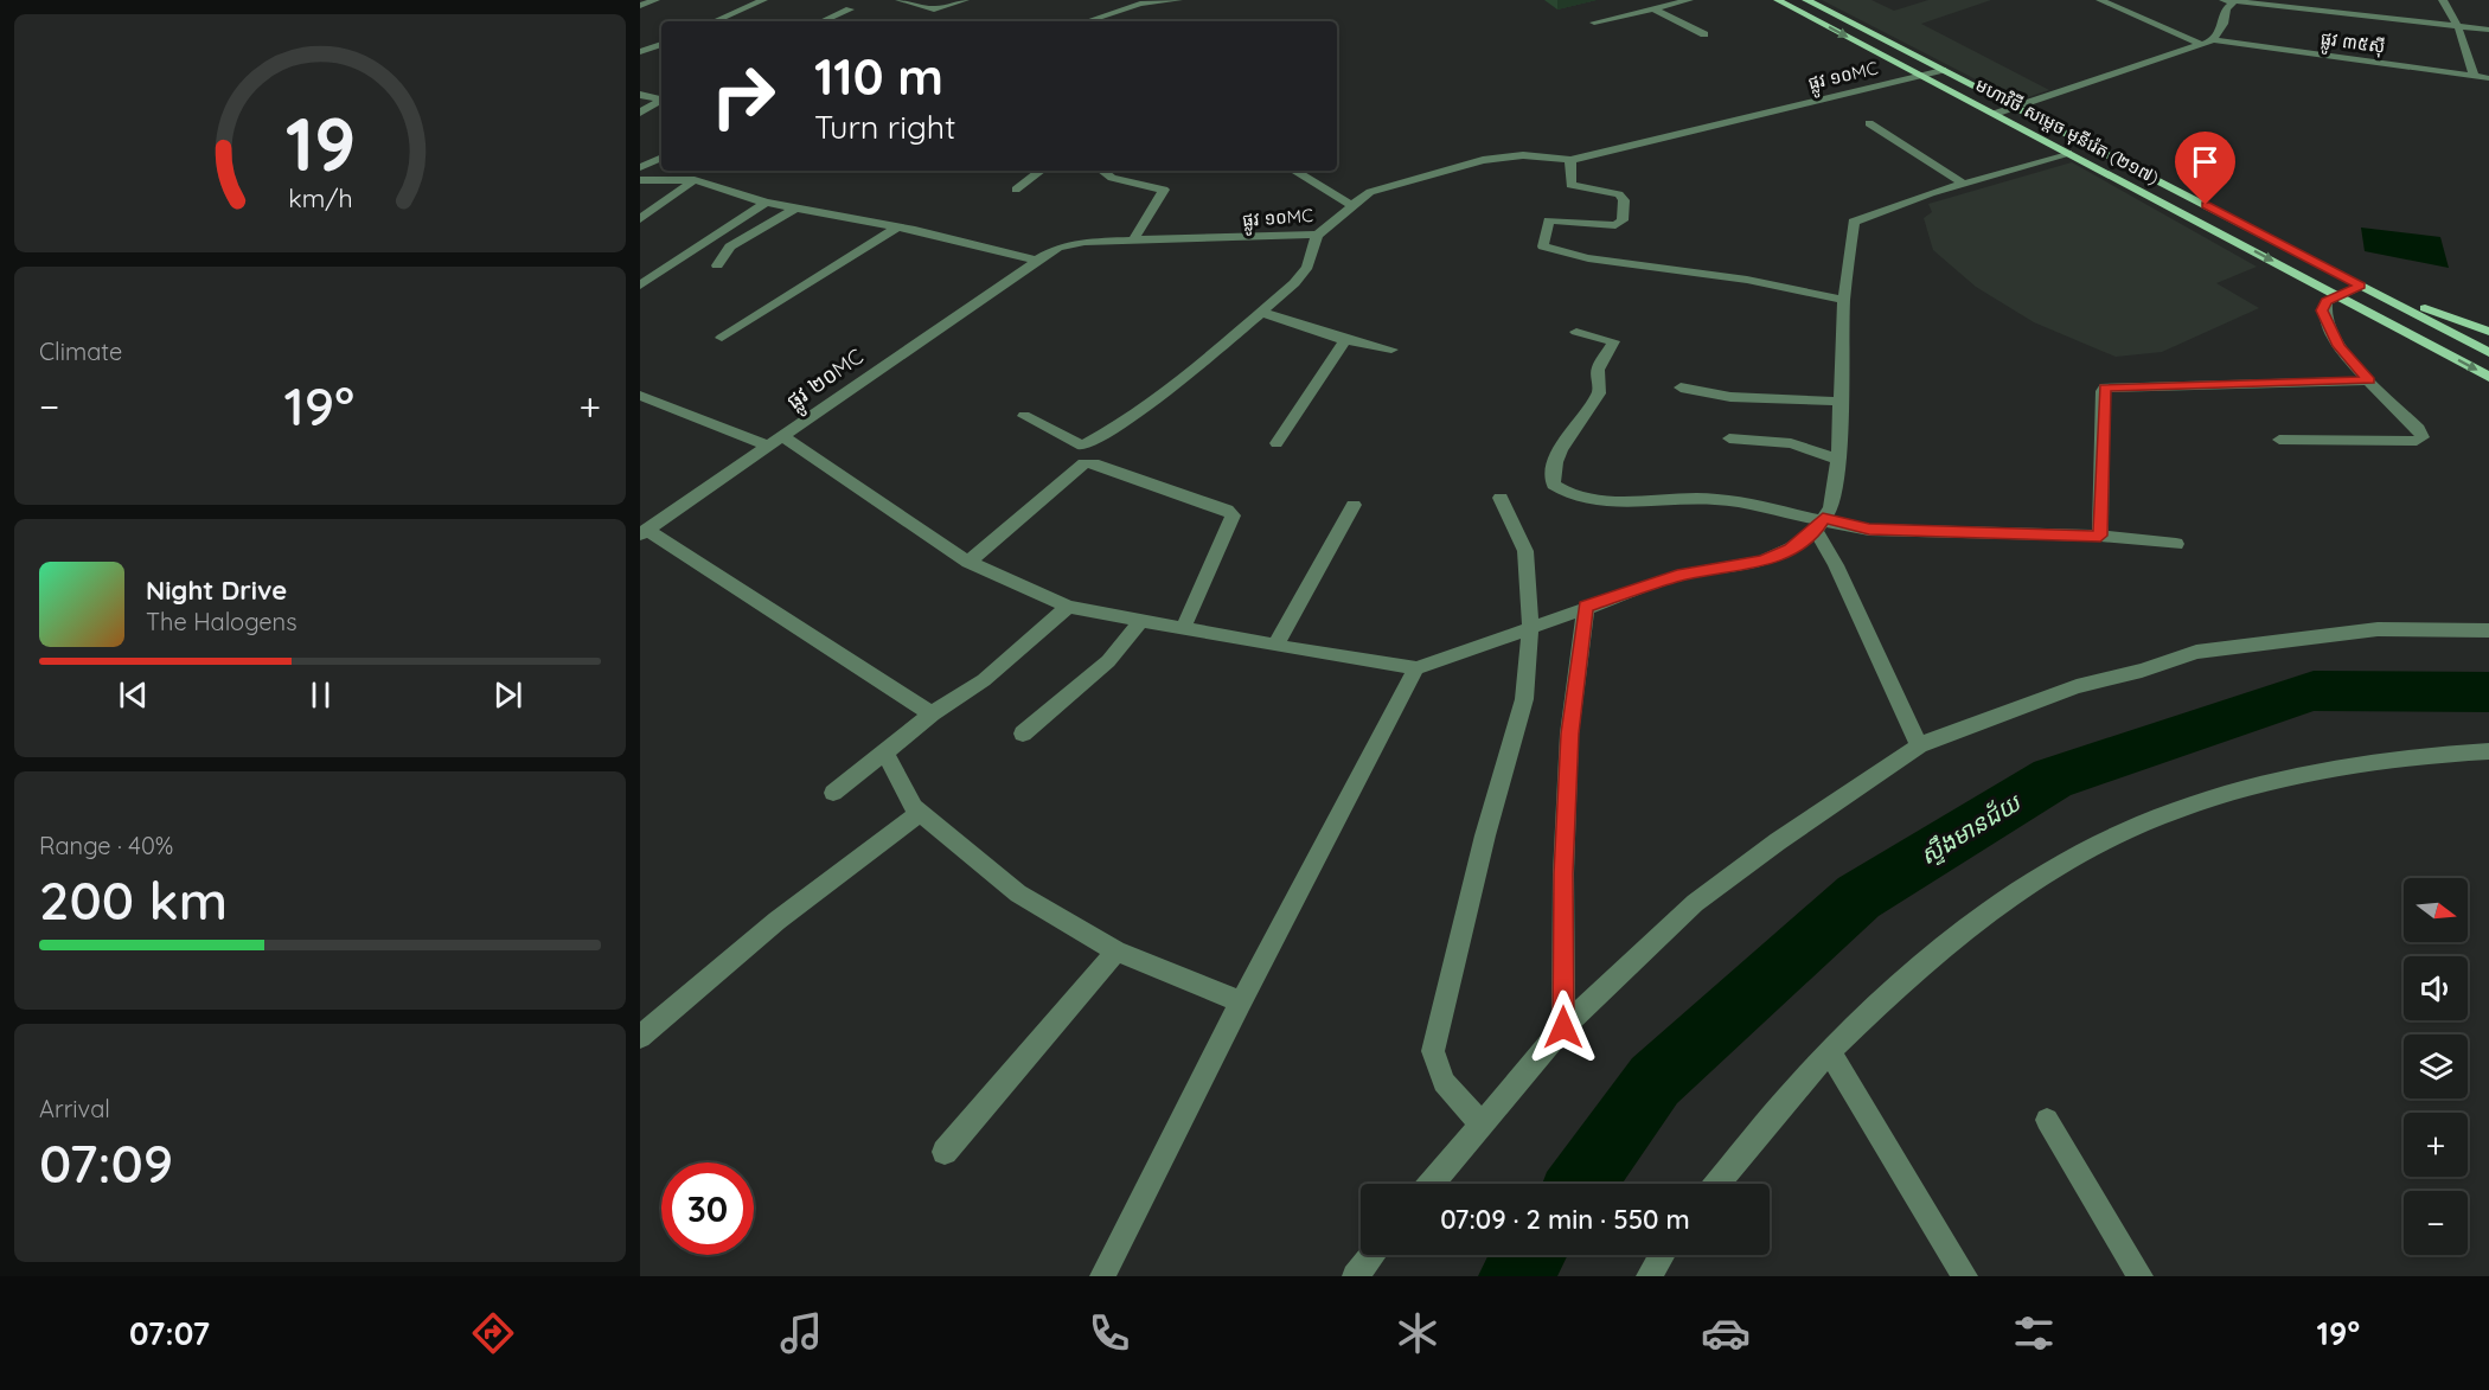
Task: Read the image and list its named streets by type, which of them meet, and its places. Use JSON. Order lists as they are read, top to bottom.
{
  "streets": {
    "main road": ["មហាវិថី សម្តេច មុនីរ៉េត (២១៧)"],
    "street": ["ផ្លូវ ៣៥ស៊ី", "ផ្លូវ ១០MC", "ផ្លូវ ២០MC"]
  },
  "crossings": [
    ["ផ្លូវ ១០MC", "មហាវិថី សម្តេច មុនីរ៉េត (២១៧)"],
    ["ផ្លូវ ១០MC", "ផ្លូវ ២០MC"]
  ],
  "water": ["ស្ទឹងមានជ័យ"],
  "north": "right",
  "page": {
    "turn": ["110 m", "Turn right"],
    "tile": [
      "Climate",
      ["Range · 40%", "200 km"],
      ["Arrival", "07:09"]
    ],
    "heat": ["−", "19°", "+"],
    "song": ["Night Drive", "The Halogens"],
    "map_buttons": ["+", "−"],
    "limit": "30",
    "trip": "07:09 · 2 min · 550 m",
    "tabs": ["07:07", "19°"],
    "gauge": ["19", "km/h"]
  }
}
